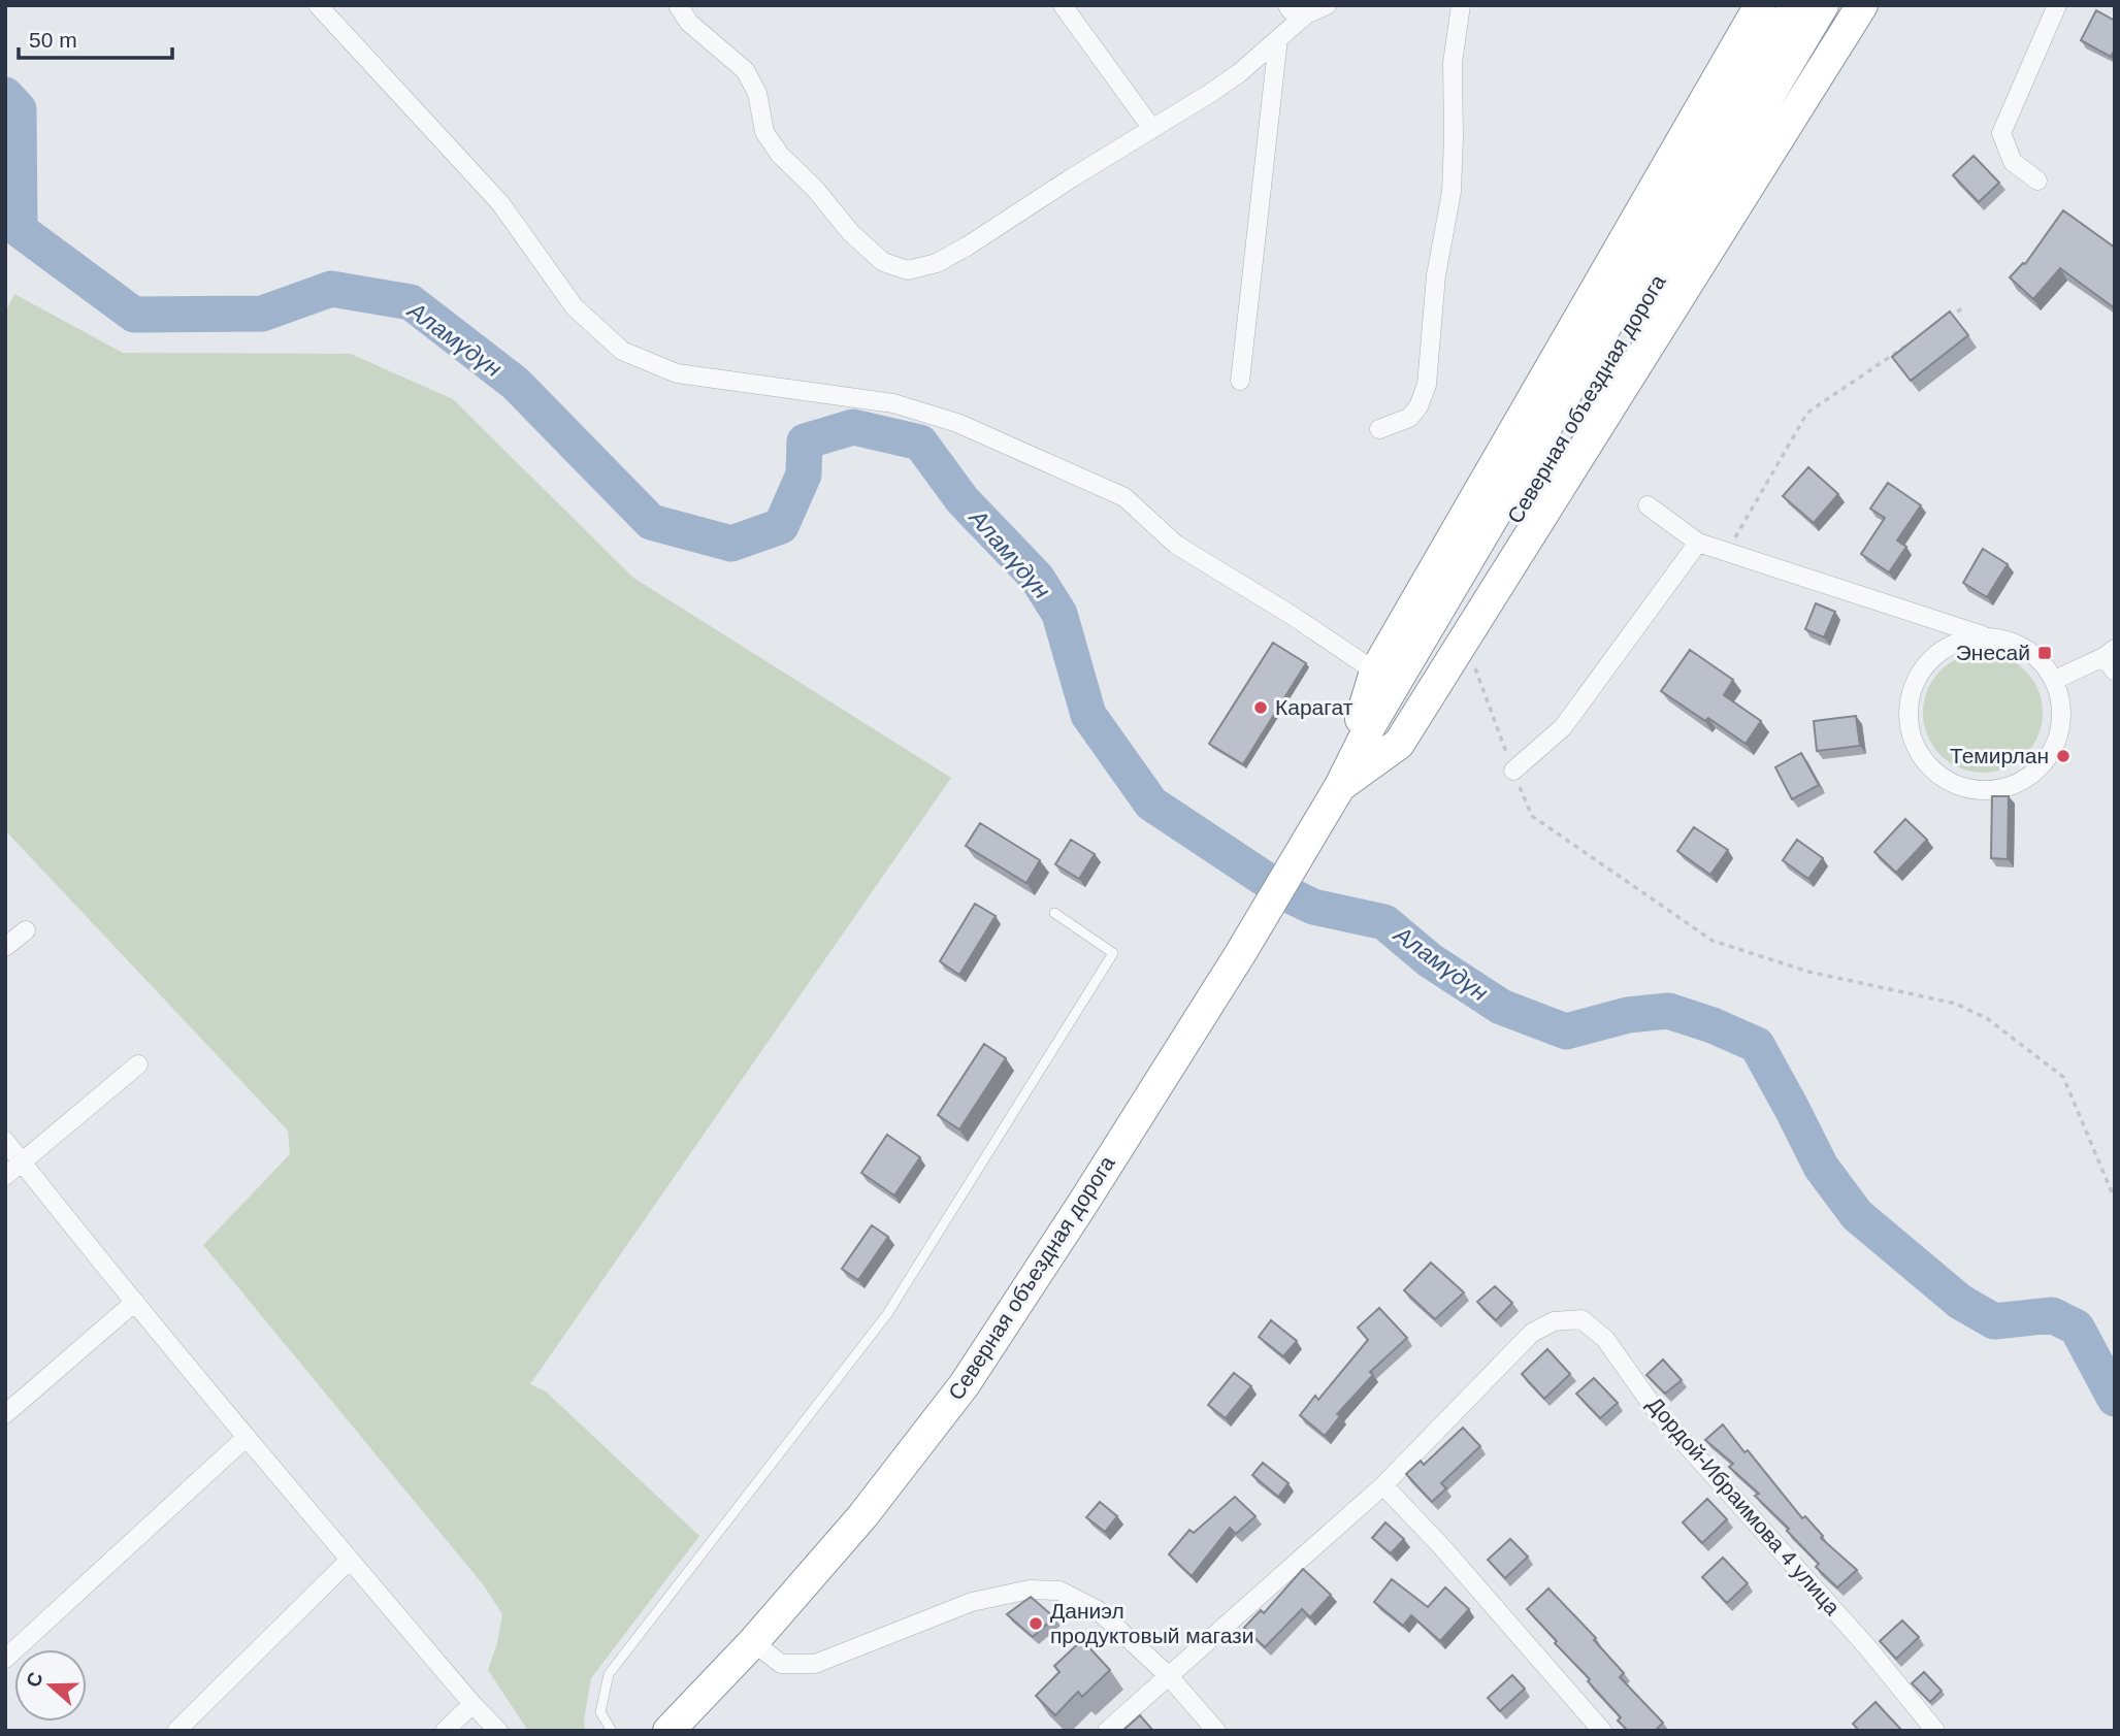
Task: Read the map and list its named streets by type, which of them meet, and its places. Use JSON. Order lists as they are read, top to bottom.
{
  "streets": {
    "highway": ["Северная объездная дорога"],
    "street": ["Дордой-Ибраимова 4 улица"]
  },
  "water": ["Аламүдүн"],
  "places": {
    "transit": ["Энесай"],
    "other": ["Карагат", "Темирлан", "Даниэл продуктовый магази"]
  },
  "scale_bar": "50 m",
  "north": "left"
}
